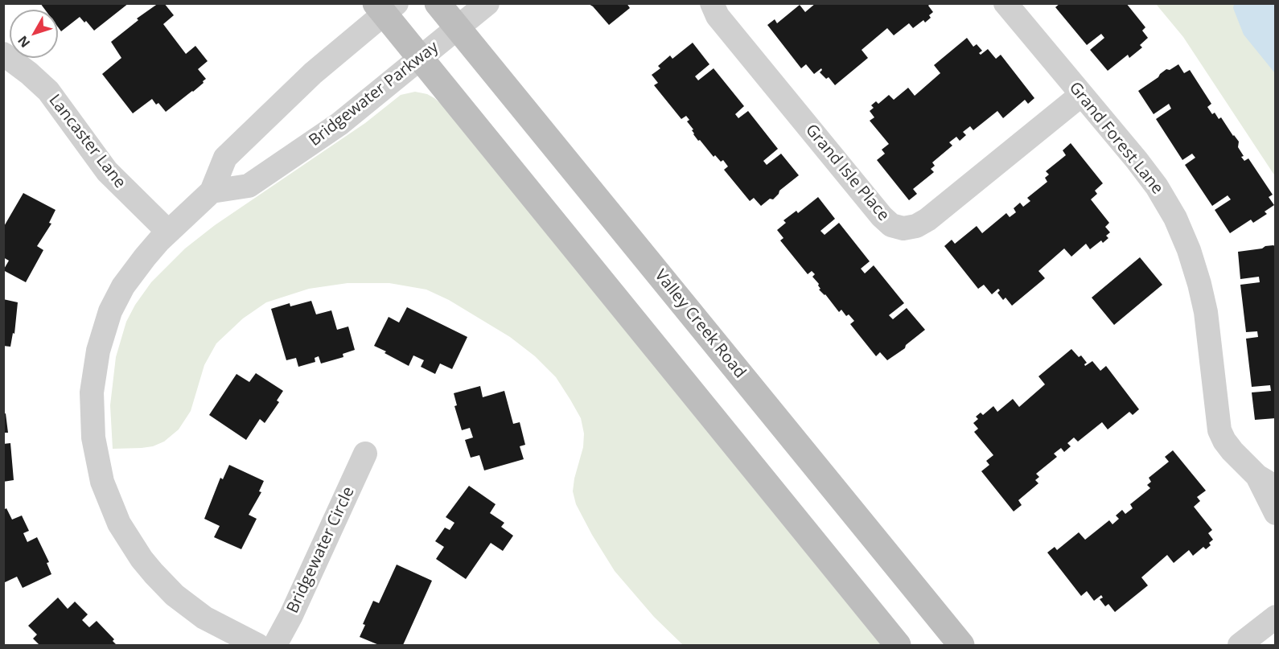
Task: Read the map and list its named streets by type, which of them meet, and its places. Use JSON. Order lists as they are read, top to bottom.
{
  "streets": {
    "main road": ["Valley Creek Road"],
    "street": [
      "Bridgewater Parkway",
      "Grand Forest Lane",
      "Lancaster Lane",
      "Grand Isle Place",
      "Bridgewater Circle"
    ]
  },
  "crossings": [
    ["Bridgewater Parkway", "Valley Creek Road"],
    ["Grand Forest Lane", "Grand Isle Place"]
  ],
  "north": "bottom left"
}
